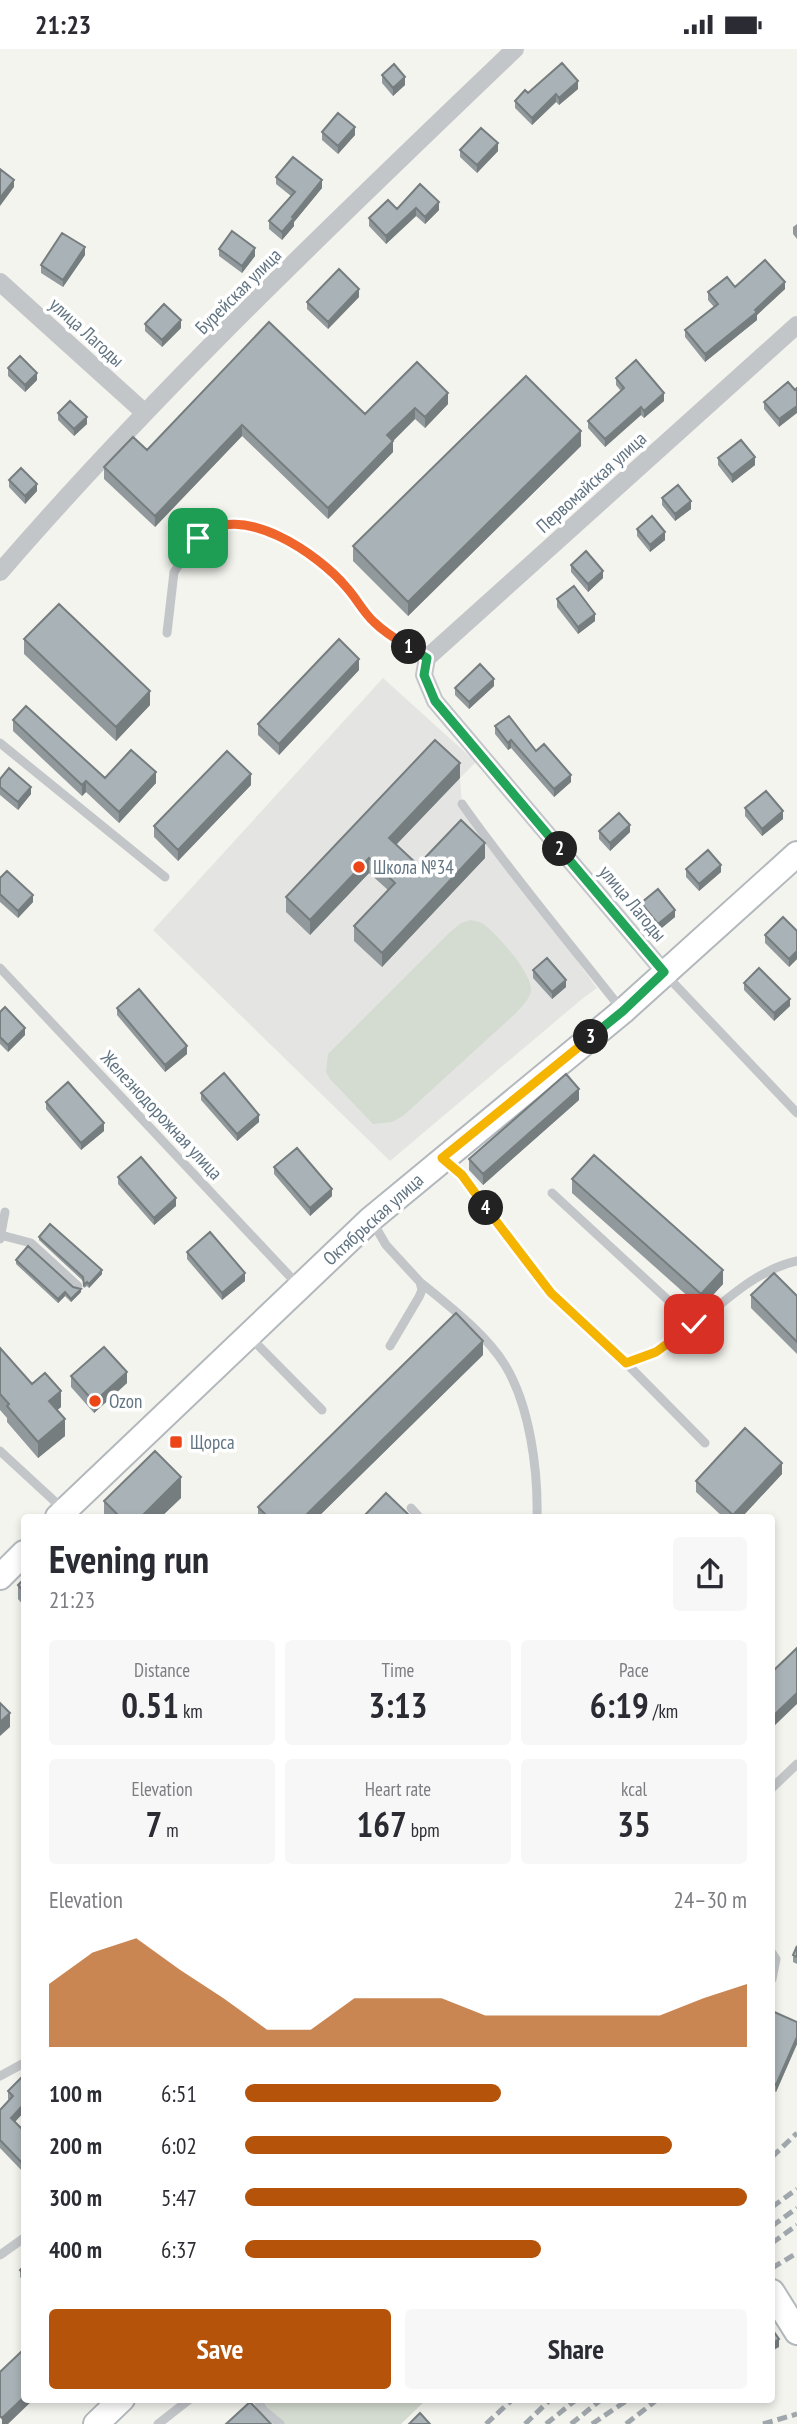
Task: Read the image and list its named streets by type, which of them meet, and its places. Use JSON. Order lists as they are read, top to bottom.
{
  "streets": {
    "main road": ["Октябрьская улица"],
    "street": ["Бурейская улица", "улица Лагоды", "Первомайская улица"],
    "lane": ["Железнодорожная улица"]
  },
  "crossings": [
    ["Бурейская улица", "улица Лагоды"],
    ["улица Лагоды", "Первомайская улица"],
    ["улица Лагоды", "Октябрьская улица"],
    ["Железнодорожная улица", "Октябрьская улица"]
  ],
  "places": {
    "other": ["Школа №34", "Ozon"],
    "transit": ["Щорса"]
  },
  "page": {
    "status": "21:23",
    "pins": [
      "1",
      "2",
      "3",
      "4"
    ],
    "heading": ["Evening run", "21:23"],
    "stats": [
      ["Distance", "0.51 km"],
      ["Time", "3:13"],
      ["Pace", "6:19 /km"],
      ["Elevation", "7 m"],
      ["Heart rate", "167 bpm"],
      ["kcal", "35"]
    ],
    "chart": ["Elevation", "24–30 m"],
    "list": [
      {
        "name": "100 m",
        "note": "6:51"
      },
      {
        "name": "200 m",
        "note": "6:02"
      },
      {
        "name": "300 m",
        "note": "5:47"
      },
      {
        "name": "400 m",
        "note": "6:37"
      }
    ],
    "buttons": ["Save", "Share"]
  }
}
